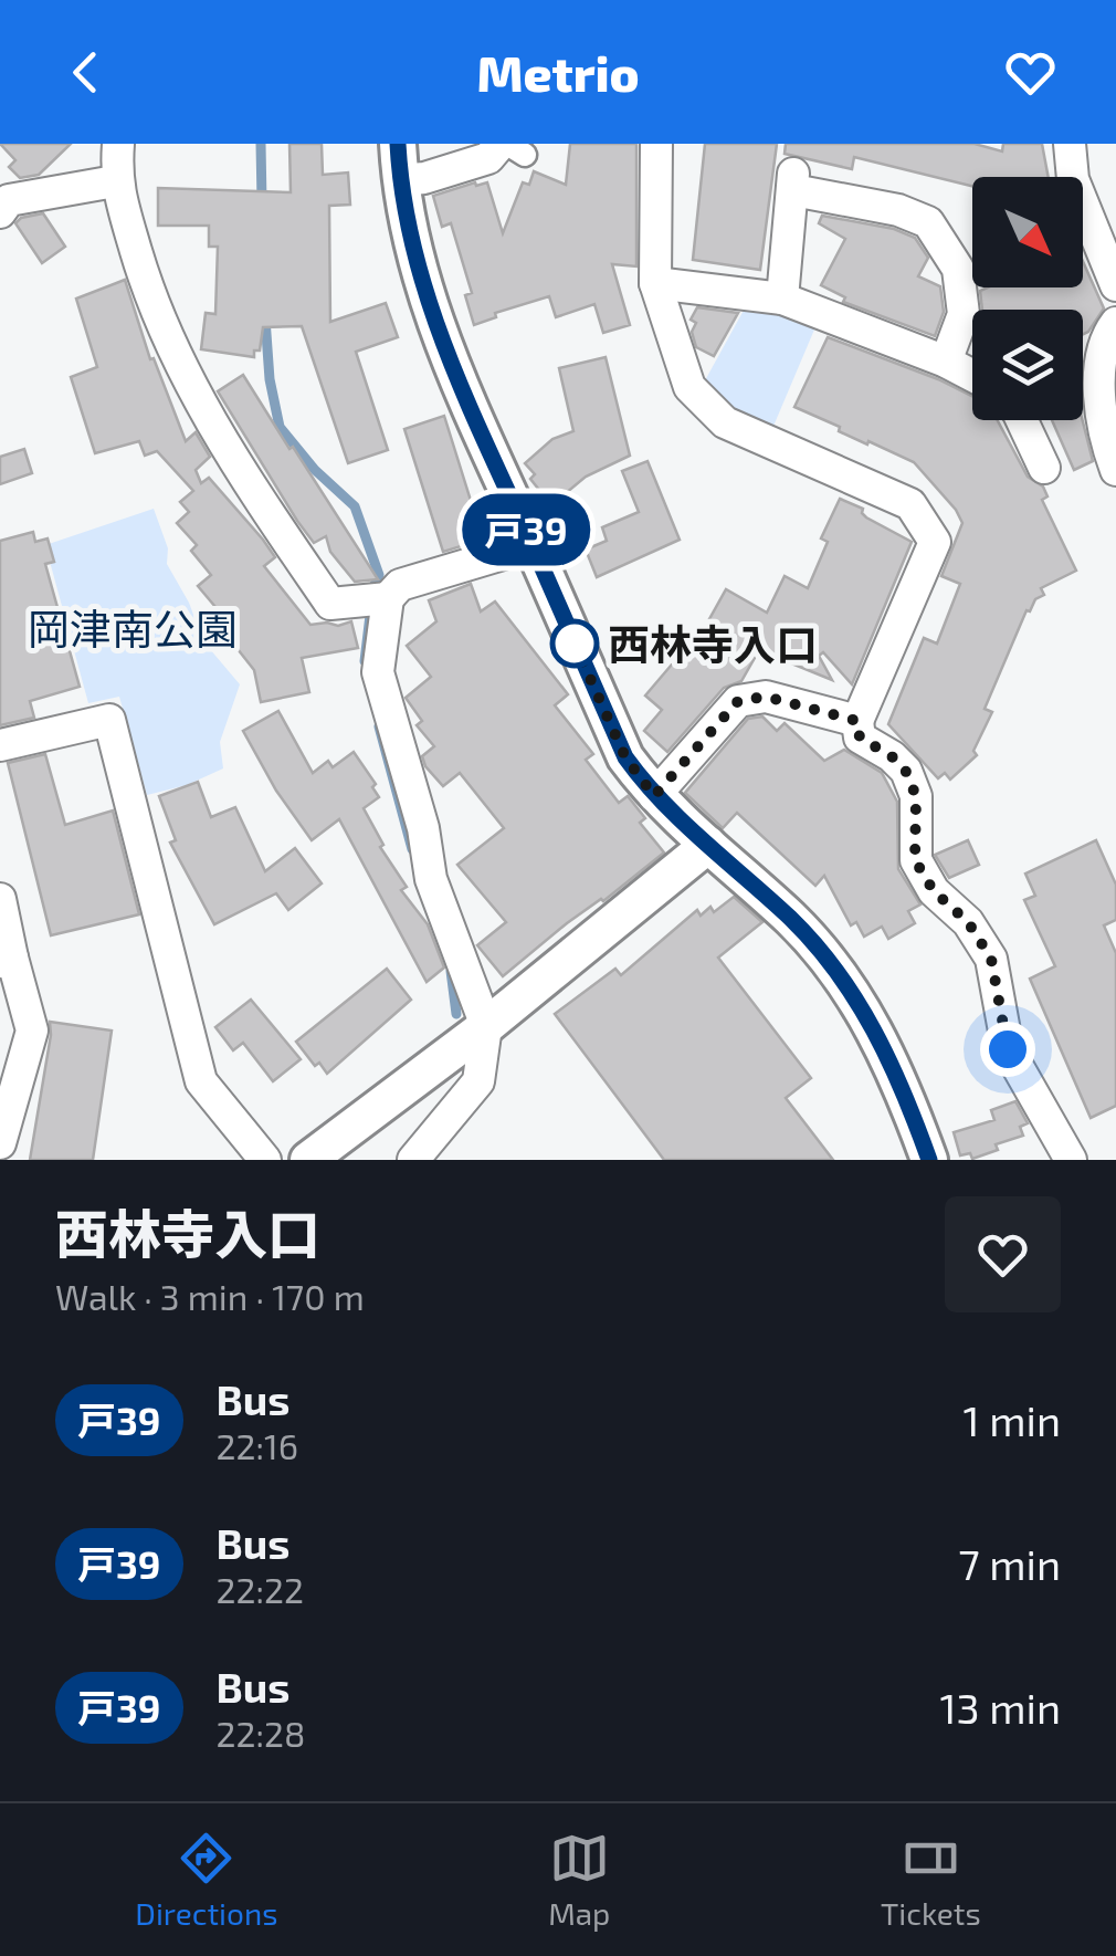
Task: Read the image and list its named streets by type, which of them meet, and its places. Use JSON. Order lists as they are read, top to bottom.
{
  "parks": ["岡津南公園"],
  "places": ["西林寺入口"],
  "lines": ["bus line 戸39"],
  "north": "bottom right",
  "page": {
    "header": "Metrio",
    "on_map": "戸39",
    "heading": ["西林寺入口", "Walk · 3 min · 170 m"],
    "list": [
      {
        "mark": "戸39",
        "name": "Bus",
        "note": "22:16",
        "value": "1 min"
      },
      {
        "mark": "戸39",
        "name": "Bus",
        "note": "22:22",
        "value": "7 min"
      },
      {
        "mark": "戸39",
        "name": "Bus",
        "note": "22:28",
        "value": "13 min"
      }
    ],
    "tabs": ["Directions", "Map", "Tickets"]
  }
}
